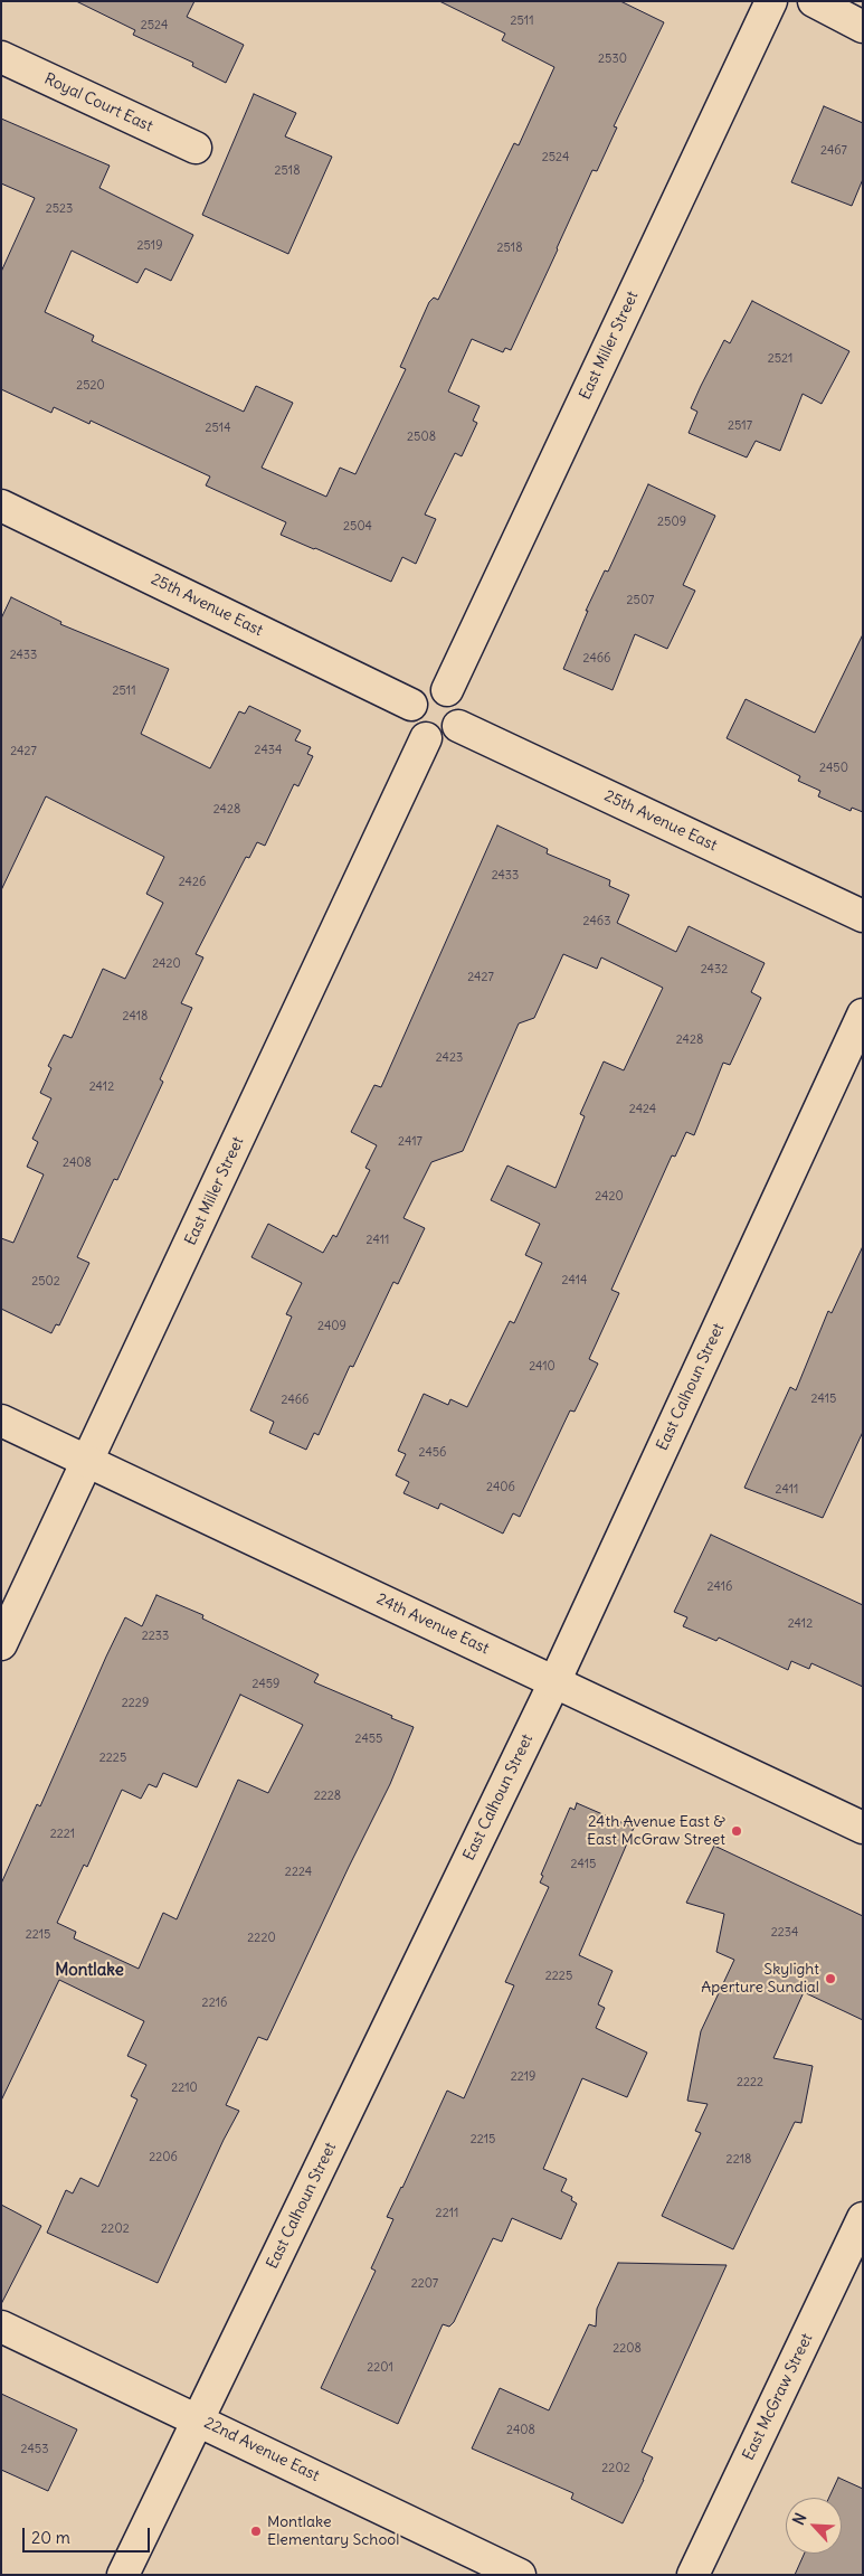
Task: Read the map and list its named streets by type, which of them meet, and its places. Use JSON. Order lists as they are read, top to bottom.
{
  "streets": {
    "street": [
      "Royal Court East",
      "East Miller Street",
      "25th Avenue East",
      "East Calhoun Street",
      "24th Avenue East",
      "East McGraw Street",
      "22nd Avenue East"
    ]
  },
  "crossings": [
    ["East Miller Street", "25th Avenue East"],
    ["East Miller Street", "24th Avenue East"],
    ["East Calhoun Street", "24th Avenue East"],
    ["East Calhoun Street", "22nd Avenue East"]
  ],
  "districts": ["Montlake"],
  "places": ["24th Avenue East & East McGraw Street", "Skylight Aperture Sundial", "Montlake Elementary School"],
  "house_numbers": [
    "2511",
    "2524",
    "2530",
    "2467",
    "2524",
    "2518",
    "2523",
    "2519",
    "2518",
    "2521",
    "2520",
    "2517",
    "2514",
    "2508",
    "2509",
    "2504",
    "2507",
    "2433",
    "2466",
    "2511",
    "2434",
    "2427",
    "2450",
    "2428",
    "2433",
    "2426",
    "2463",
    "2420",
    "2432",
    "2427",
    "2418",
    "2428",
    "2423",
    "2412",
    "2424",
    "2417",
    "2408",
    "2420",
    "2411",
    "2414",
    "2502",
    "2409",
    "2410",
    "2415",
    "2466",
    "2456",
    "2406",
    "2411",
    "2416",
    "2412",
    "2233",
    "2459",
    "2229",
    "2455",
    "2225",
    "2228",
    "2221",
    "2415",
    "2224",
    "2234",
    "2215",
    "2220",
    "2225",
    "2216",
    "2219",
    "2222",
    "2210",
    "2215",
    "2206",
    "2218",
    "2211",
    "2202",
    "2207",
    "2208",
    "2201",
    "2408",
    "2453",
    "2202"
  ],
  "scale_bar": "20 m",
  "north": "top left"
}
